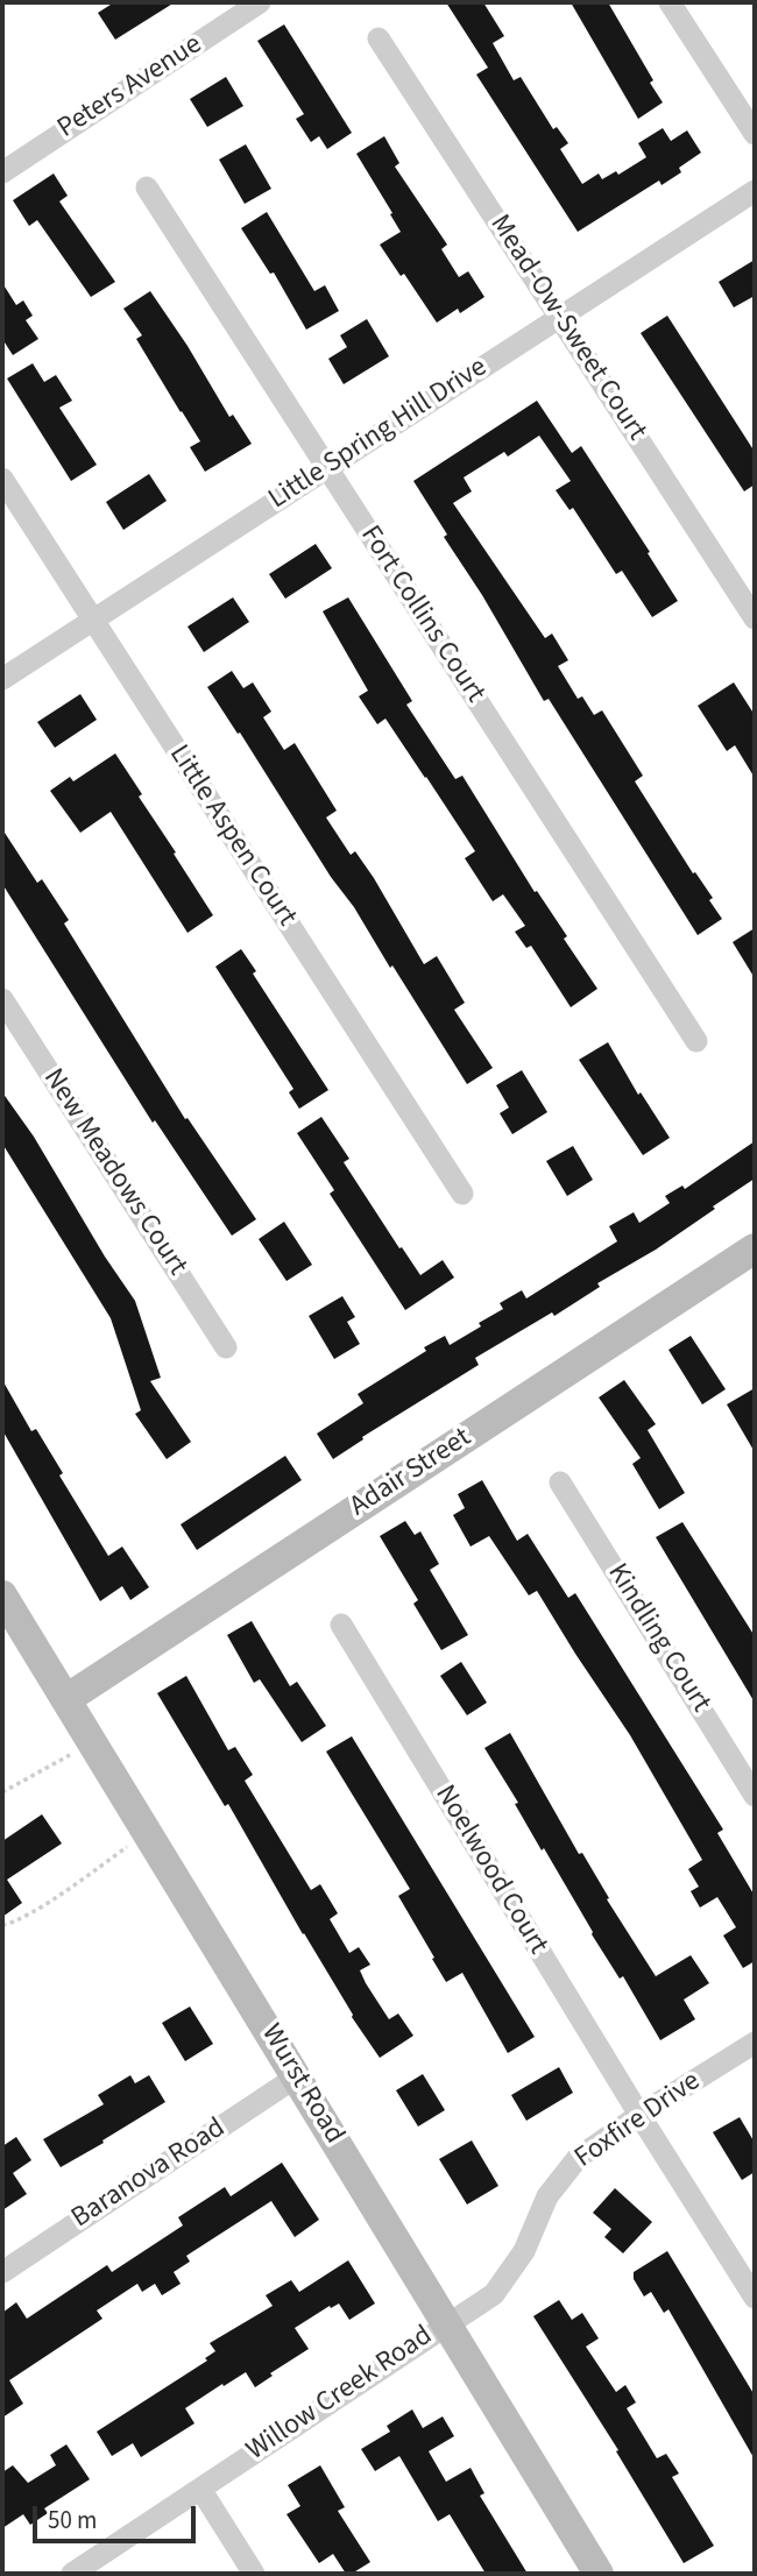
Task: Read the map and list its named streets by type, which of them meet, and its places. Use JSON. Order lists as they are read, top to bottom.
{
  "streets": {
    "street": [
      "Peters Avenue",
      "Mead-Ow-Sweet Court",
      "Little Spring Hill Drive",
      "Fort Collins Court",
      "Little Aspen Court",
      "New Meadows Court",
      "Adair Street",
      "Kindling Court",
      "Noelwood Court",
      "Wurst Road",
      "Foxfire Drive",
      "Baranova Road",
      "Willow Creek Road"
    ]
  },
  "crossings": [
    ["Mead-Ow-Sweet Court", "Little Spring Hill Drive"],
    ["Little Spring Hill Drive", "Fort Collins Court"],
    ["Little Spring Hill Drive", "Little Aspen Court"],
    ["Adair Street", "Wurst Road"],
    ["Noelwood Court", "Foxfire Drive"],
    ["Wurst Road", "Foxfire Drive"],
    ["Wurst Road", "Baranova Road"],
    ["Wurst Road", "Willow Creek Road"],
    ["Foxfire Drive", "Willow Creek Road"]
  ],
  "scale_bar": "50 m"
}
